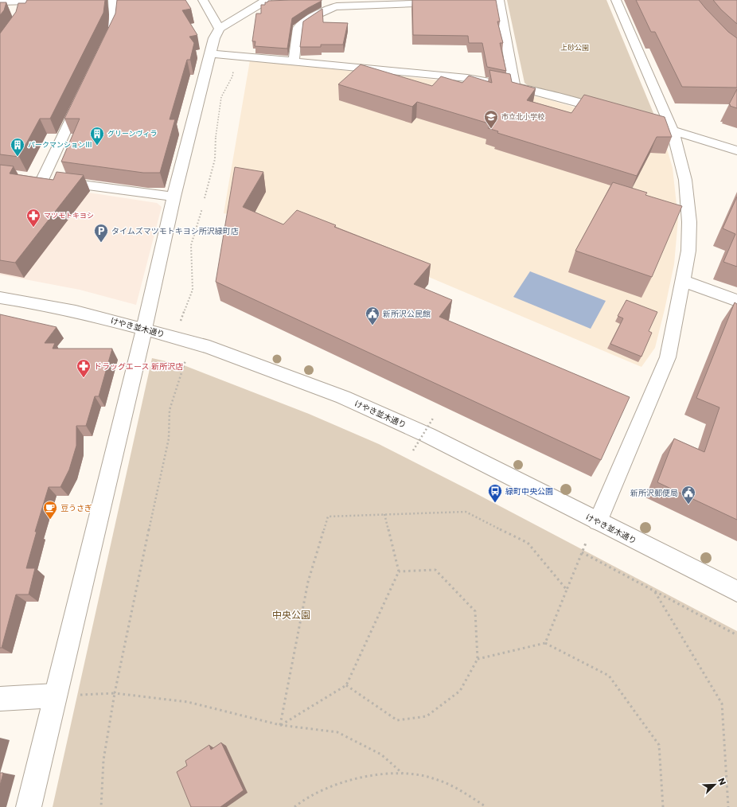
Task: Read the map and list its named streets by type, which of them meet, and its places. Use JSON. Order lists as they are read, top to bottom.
{
  "streets": {
    "street": ["けやき並木通り"]
  },
  "parks": ["上砂公園", "中央公園"],
  "places": {
    "school or university": ["市立北小学校"],
    "building": ["グリーンヴィラ", "パークマンションⅢ"],
    "pharmacy": ["マツモトキヨシ", "ドラッグエース 新所沢店"],
    "parking": ["タイムズマツモトキヨシ所沢緑町店"],
    "public building": ["新所沢公民館", "新所沢郵便局"],
    "bus stop": ["緑町中央公園"],
    "cafe": ["豆うさぎ"]
  },
  "north": "top right"
}
